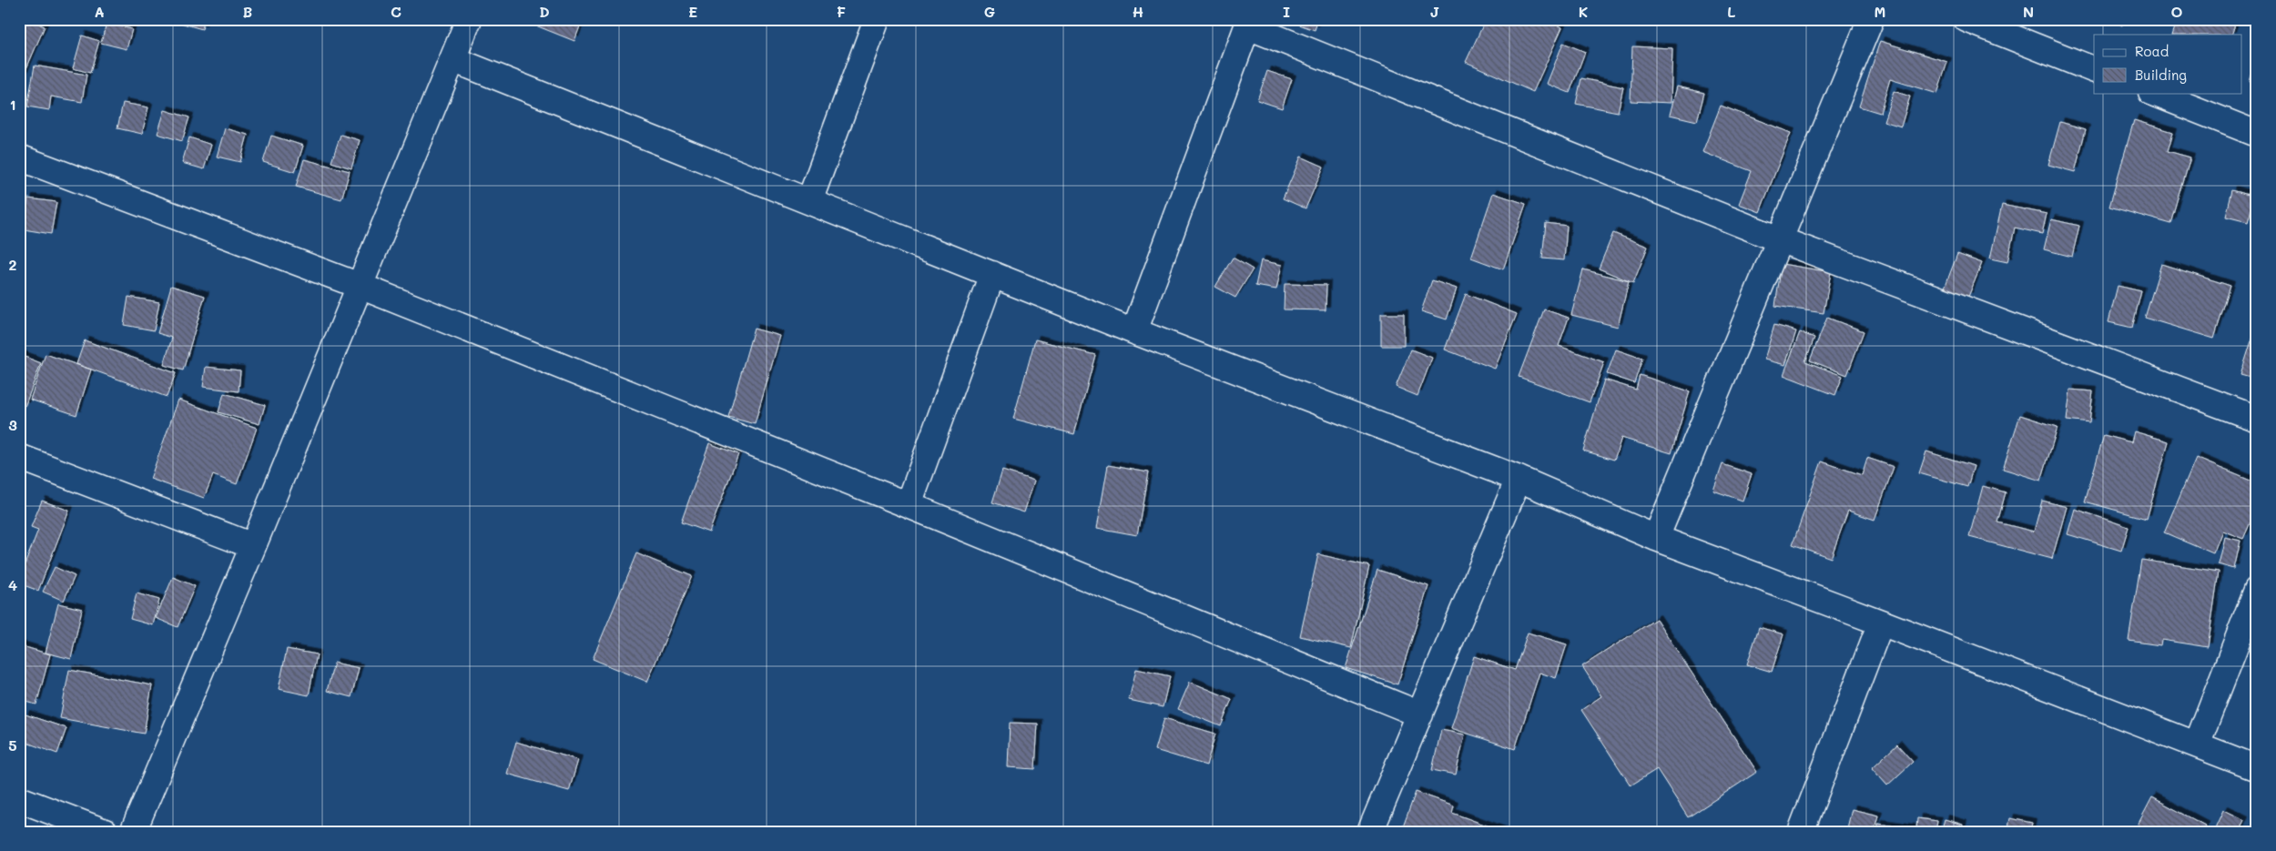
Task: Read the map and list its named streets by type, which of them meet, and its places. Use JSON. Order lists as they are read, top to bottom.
{
  "legend": ["Road", "Building"],
  "grid": {
    "columns": [
      "A",
      "B",
      "C",
      "D",
      "E",
      "F",
      "G",
      "H",
      "I",
      "J",
      "K",
      "L",
      "M",
      "N",
      "O"
    ],
    "rows": [
      "1",
      "2",
      "3",
      "4",
      "5"
    ]
  }
}
